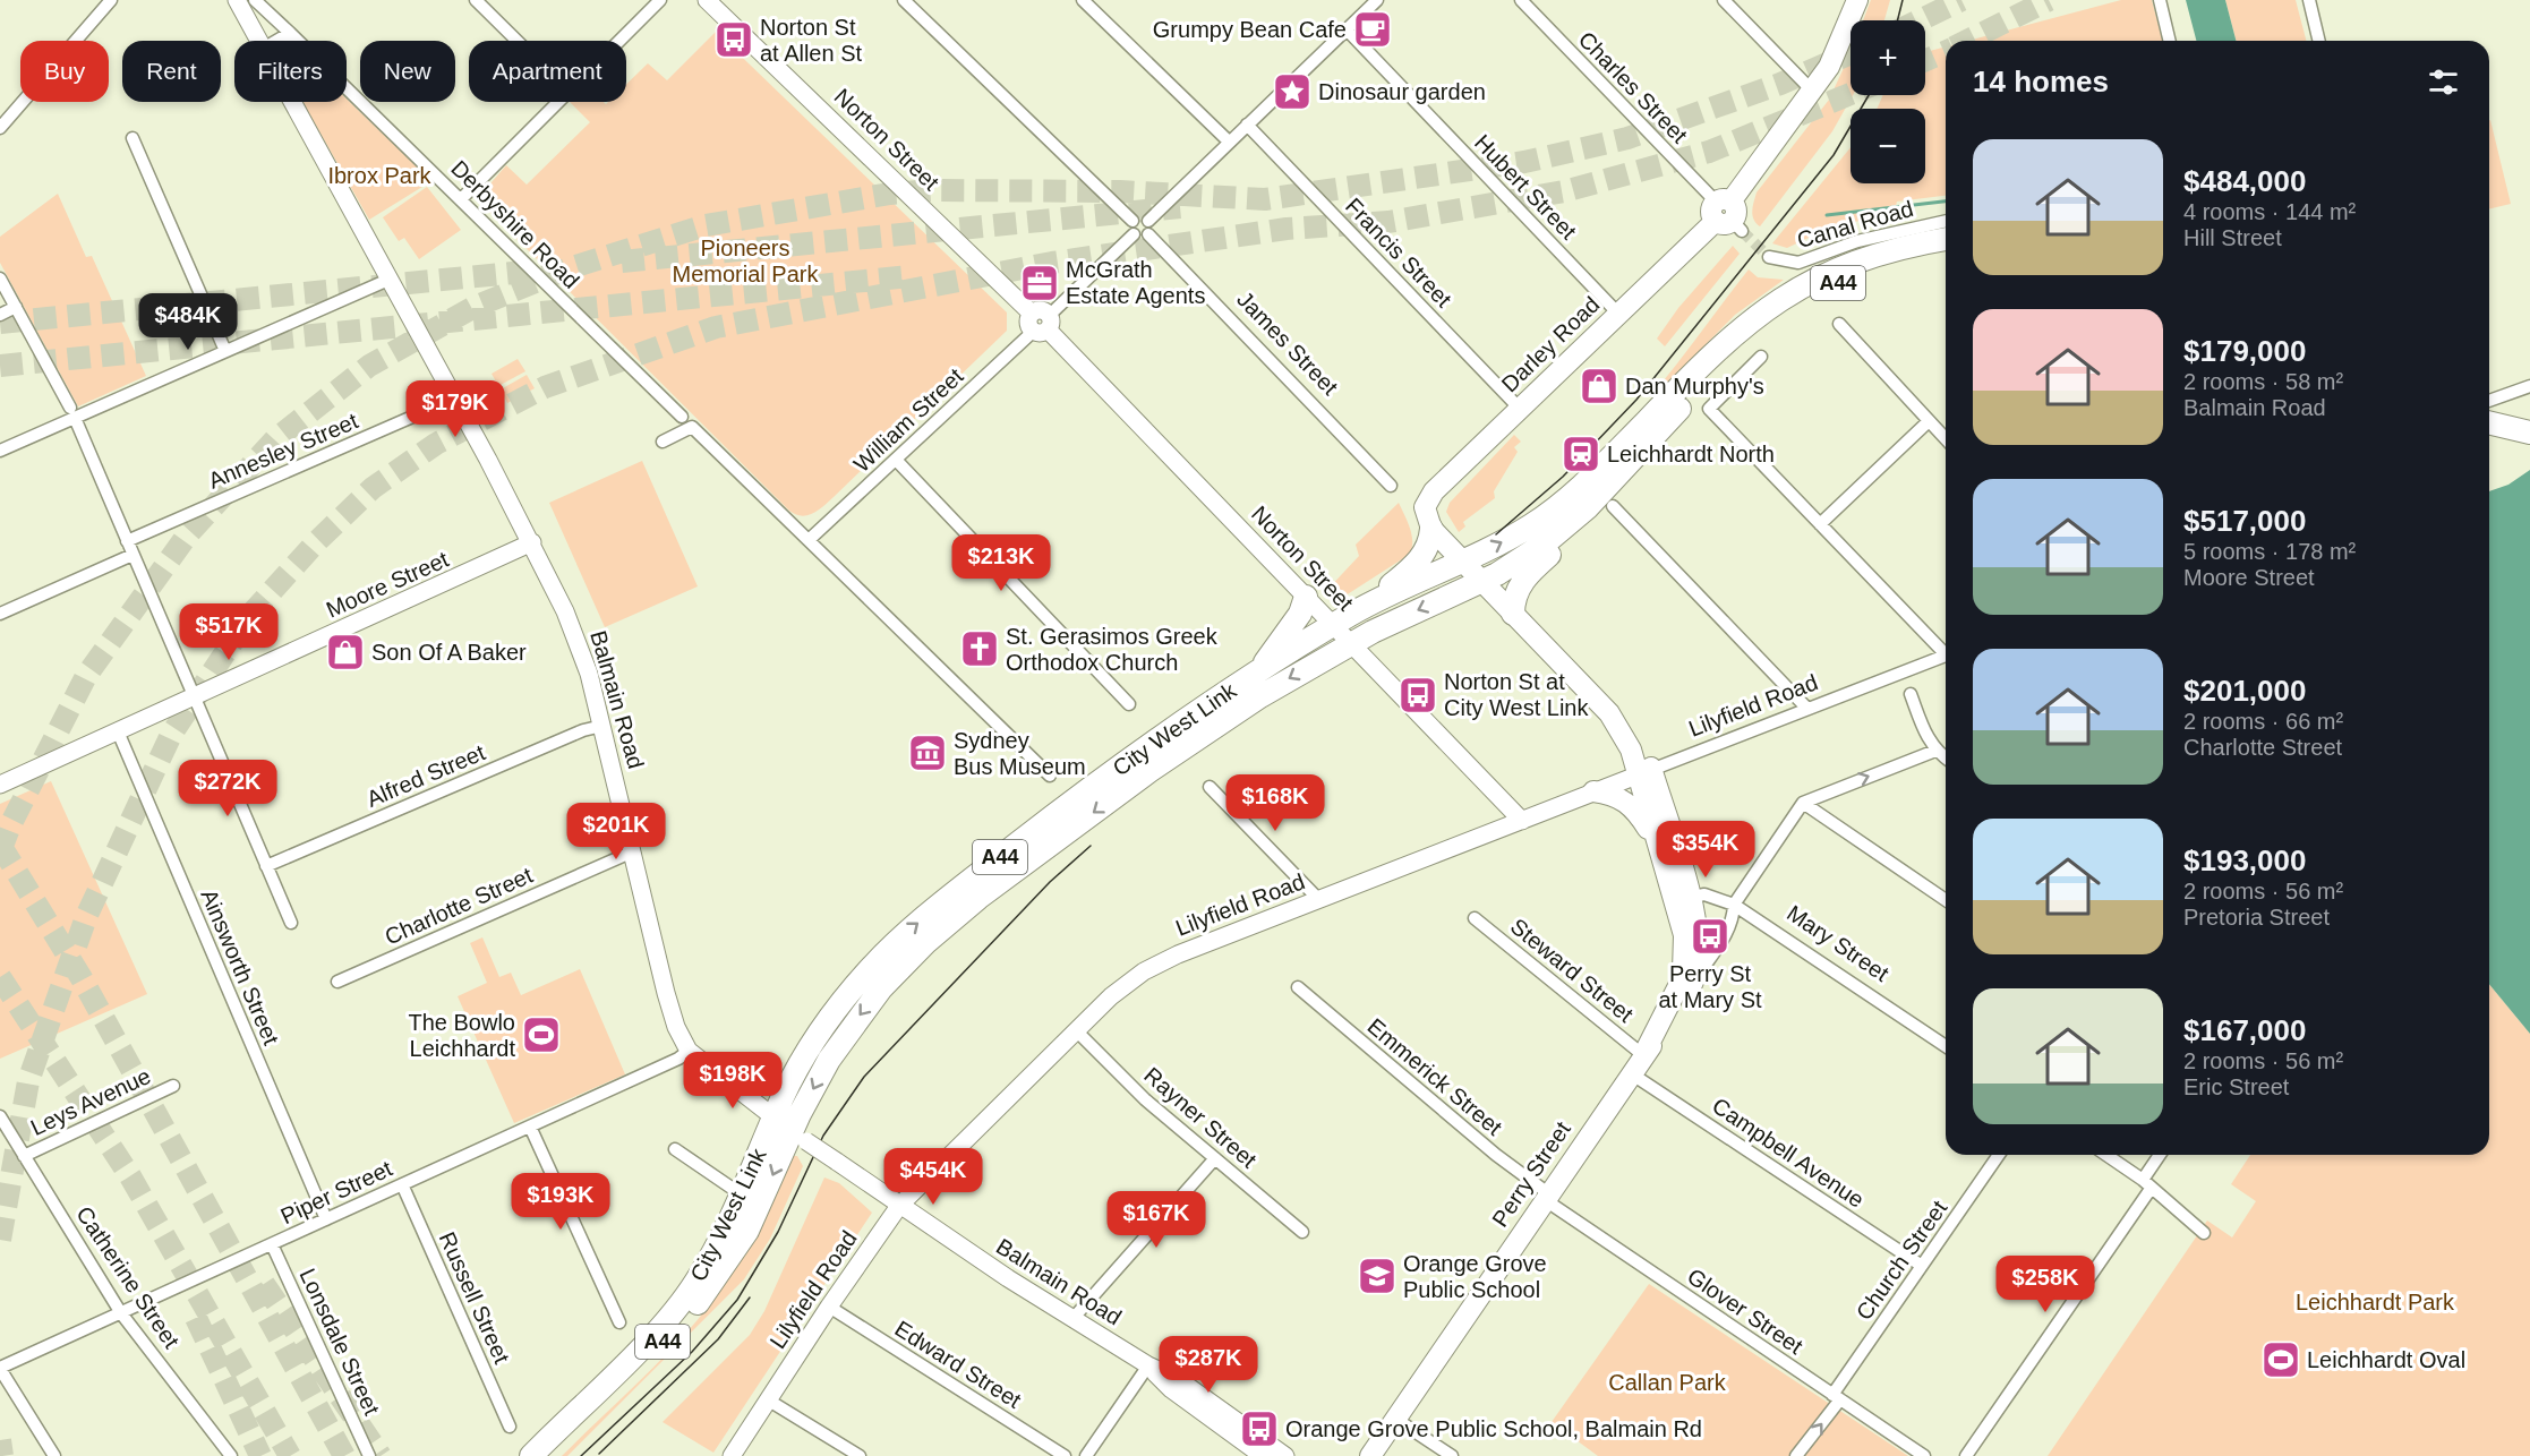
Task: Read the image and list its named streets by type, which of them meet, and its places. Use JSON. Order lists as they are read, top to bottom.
{
  "streets": {
    "highway": ["A44", "City West Link"],
    "main road": [
      "Norton Street",
      "Darley Road",
      "Moore Street",
      "Balmain Road",
      "Lilyfield Road",
      "Perry Street"
    ],
    "street": [
      "Charles Street",
      "Hubert Street",
      "Derbyshire Road",
      "Canal Road",
      "Francis Street",
      "James Street",
      "William Street",
      "Annesley Street",
      "Alfred Street",
      "Charlotte Street",
      "Mary Street",
      "Ainsworth Street",
      "Steward Street",
      "Emmerick Street",
      "Leys Avenue",
      "Rayner Street",
      "Campbell Avenue",
      "Piper Street",
      "Church Street",
      "Catherine Street",
      "Russell Street",
      "Glover Street",
      "Lonsdale Street",
      "Edward Street"
    ]
  },
  "crossings": [
    ["Charles Street", "Darley Road"],
    ["Norton Street", "William Street"],
    ["Norton Street", "Lilyfield Road"],
    ["Norton Street", "City West Link"],
    ["Hubert Street", "Darley Road"],
    ["Francis Street", "Darley Road"],
    ["A44", "City West Link"],
    ["James Street", "William Street"],
    ["Annesley Street", "Balmain Road"],
    ["Moore Street", "Balmain Road"],
    ["Moore Street", "Ainsworth Street"],
    ["Balmain Road", "Lilyfield Road"],
    ["Balmain Road", "City West Link"],
    ["Balmain Road", "Alfred Street"],
    ["Balmain Road", "Charlotte Street"],
    ["Balmain Road", "Piper Street"],
    ["Lilyfield Road", "Rayner Street"],
    ["Lilyfield Road", "Edward Street"],
    ["Mary Street", "Perry Street"],
    ["Ainsworth Street", "Piper Street"],
    ["Steward Street", "Perry Street"],
    ["Emmerick Street", "Perry Street"],
    ["Emmerick Street", "Glover Street"],
    ["Leys Avenue", "Catherine Street"],
    ["Campbell Avenue", "Perry Street"],
    ["Campbell Avenue", "Church Street"],
    ["Perry Street", "Glover Street"],
    ["Piper Street", "Catherine Street"],
    ["Piper Street", "Russell Street"],
    ["Piper Street", "Lonsdale Street"],
    ["Church Street", "Glover Street"]
  ],
  "parks": [
    "Ibrox Park",
    "Pioneers Memorial Park",
    "Leichhardt Park",
    "Callan Park"
  ],
  "places": {
    "cafe": ["Grumpy Bean Cafe"],
    "bus stop": [
      "Norton St at Allen St",
      "Norton St at City West Link",
      "Perry St at Mary St",
      "Orange Grove Public School, Balmain Rd"
    ],
    "place": ["Dinosaur garden"],
    "office": ["McGrath Estate Agents"],
    "shop": ["Dan Murphy's", "Son Of A Baker"],
    "station": ["Leichhardt North"],
    "church": ["St. Gerasimos Greek Orthodox Church"],
    "museum": ["Sydney Bus Museum"],
    "sports": ["The Bowlo Leichhardt", "Leichhardt Oval"],
    "school or university": ["Orange Grove Public School"]
  },
  "page": {
    "map_buttons": ["+", "−"],
    "chip": [
      "Buy",
      "Rent",
      "Filters",
      "New",
      "Apartment"
    ],
    "heading": "14 homes",
    "list": [
      {
        "name": "$484,000",
        "note": "4 rooms · 144 m² · Hill Street"
      },
      {
        "name": "$179,000",
        "note": "2 rooms · 58 m² · Balmain Road"
      },
      {
        "name": "$517,000",
        "note": "5 rooms · 178 m² · Moore Street"
      },
      {
        "name": "$201,000",
        "note": "2 rooms · 66 m² · Charlotte Street"
      },
      {
        "name": "$193,000",
        "note": "2 rooms · 56 m² · Pretoria Street"
      },
      {
        "name": "$167,000",
        "note": "2 rooms · 56 m² · Eric Street"
      }
    ],
    "price": [
      "$484K",
      "$179K",
      "$213K",
      "$517K",
      "$272K",
      "$168K",
      "$201K",
      "$354K",
      "$198K",
      "$454K",
      "$193K",
      "$167K",
      "$258K",
      "$287K"
    ]
  }
}
